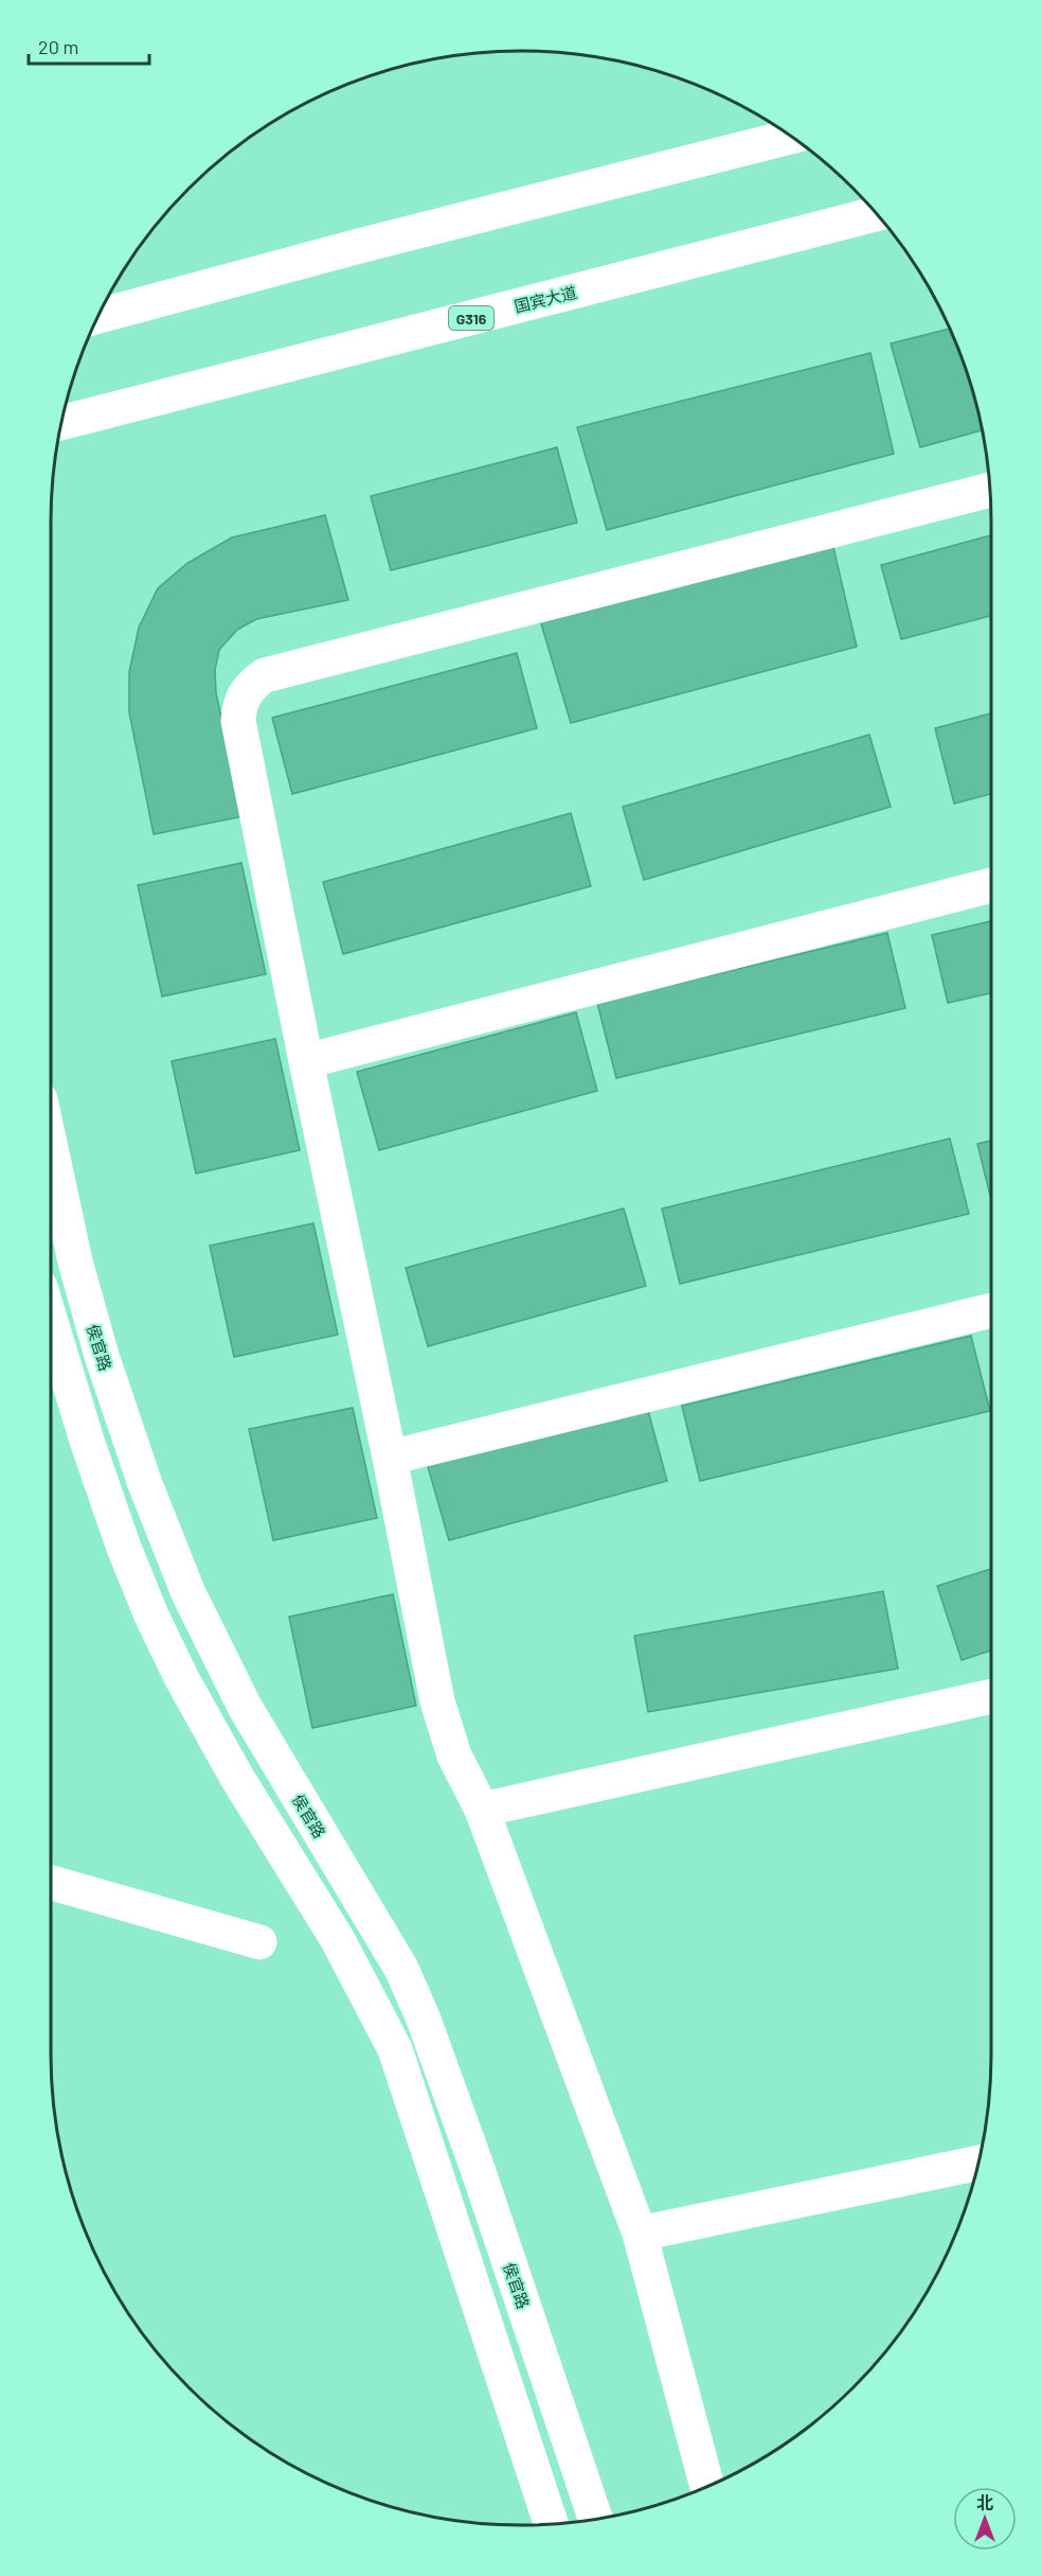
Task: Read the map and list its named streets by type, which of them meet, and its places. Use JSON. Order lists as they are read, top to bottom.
{
  "streets": {
    "main road": ["国宾大道", "G316", "侯官路"]
  },
  "scale_bar": "20 m",
  "north": "top"
}
